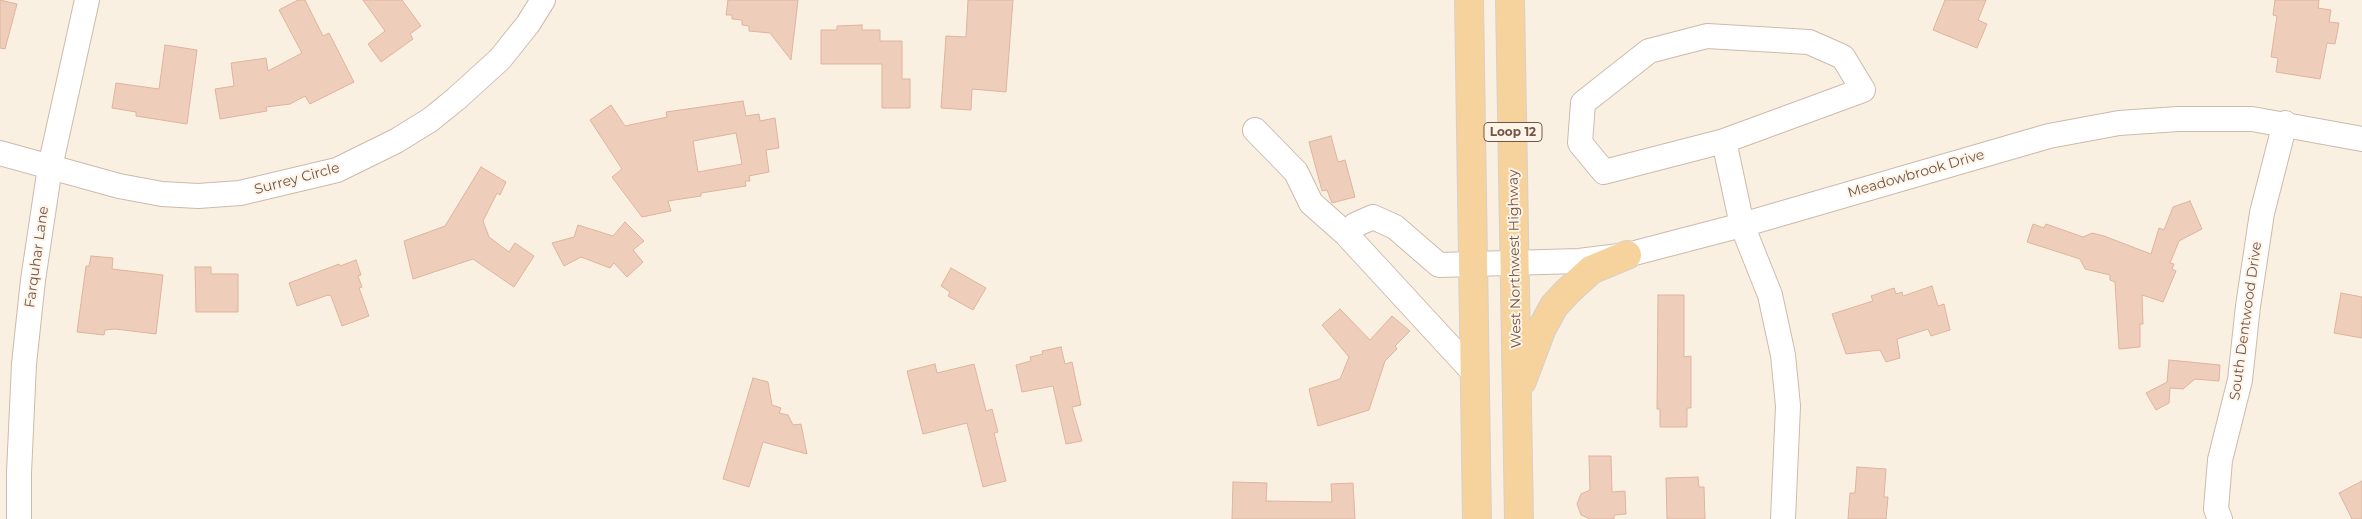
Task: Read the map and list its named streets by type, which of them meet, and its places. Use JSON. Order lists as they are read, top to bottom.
{
  "streets": {
    "main road": ["Loop 12", "West Northwest Highway"],
    "street": [
      "Meadowbrook Drive",
      "Surrey Circle",
      "Farquhar Lane",
      "South Dentwood Drive"
    ]
  },
  "crossings": [
    ["Loop 12", "Meadowbrook Drive"],
    ["Meadowbrook Drive", "West Northwest Highway"],
    ["Meadowbrook Drive", "South Dentwood Drive"],
    ["Surrey Circle", "Farquhar Lane"]
  ]
}
